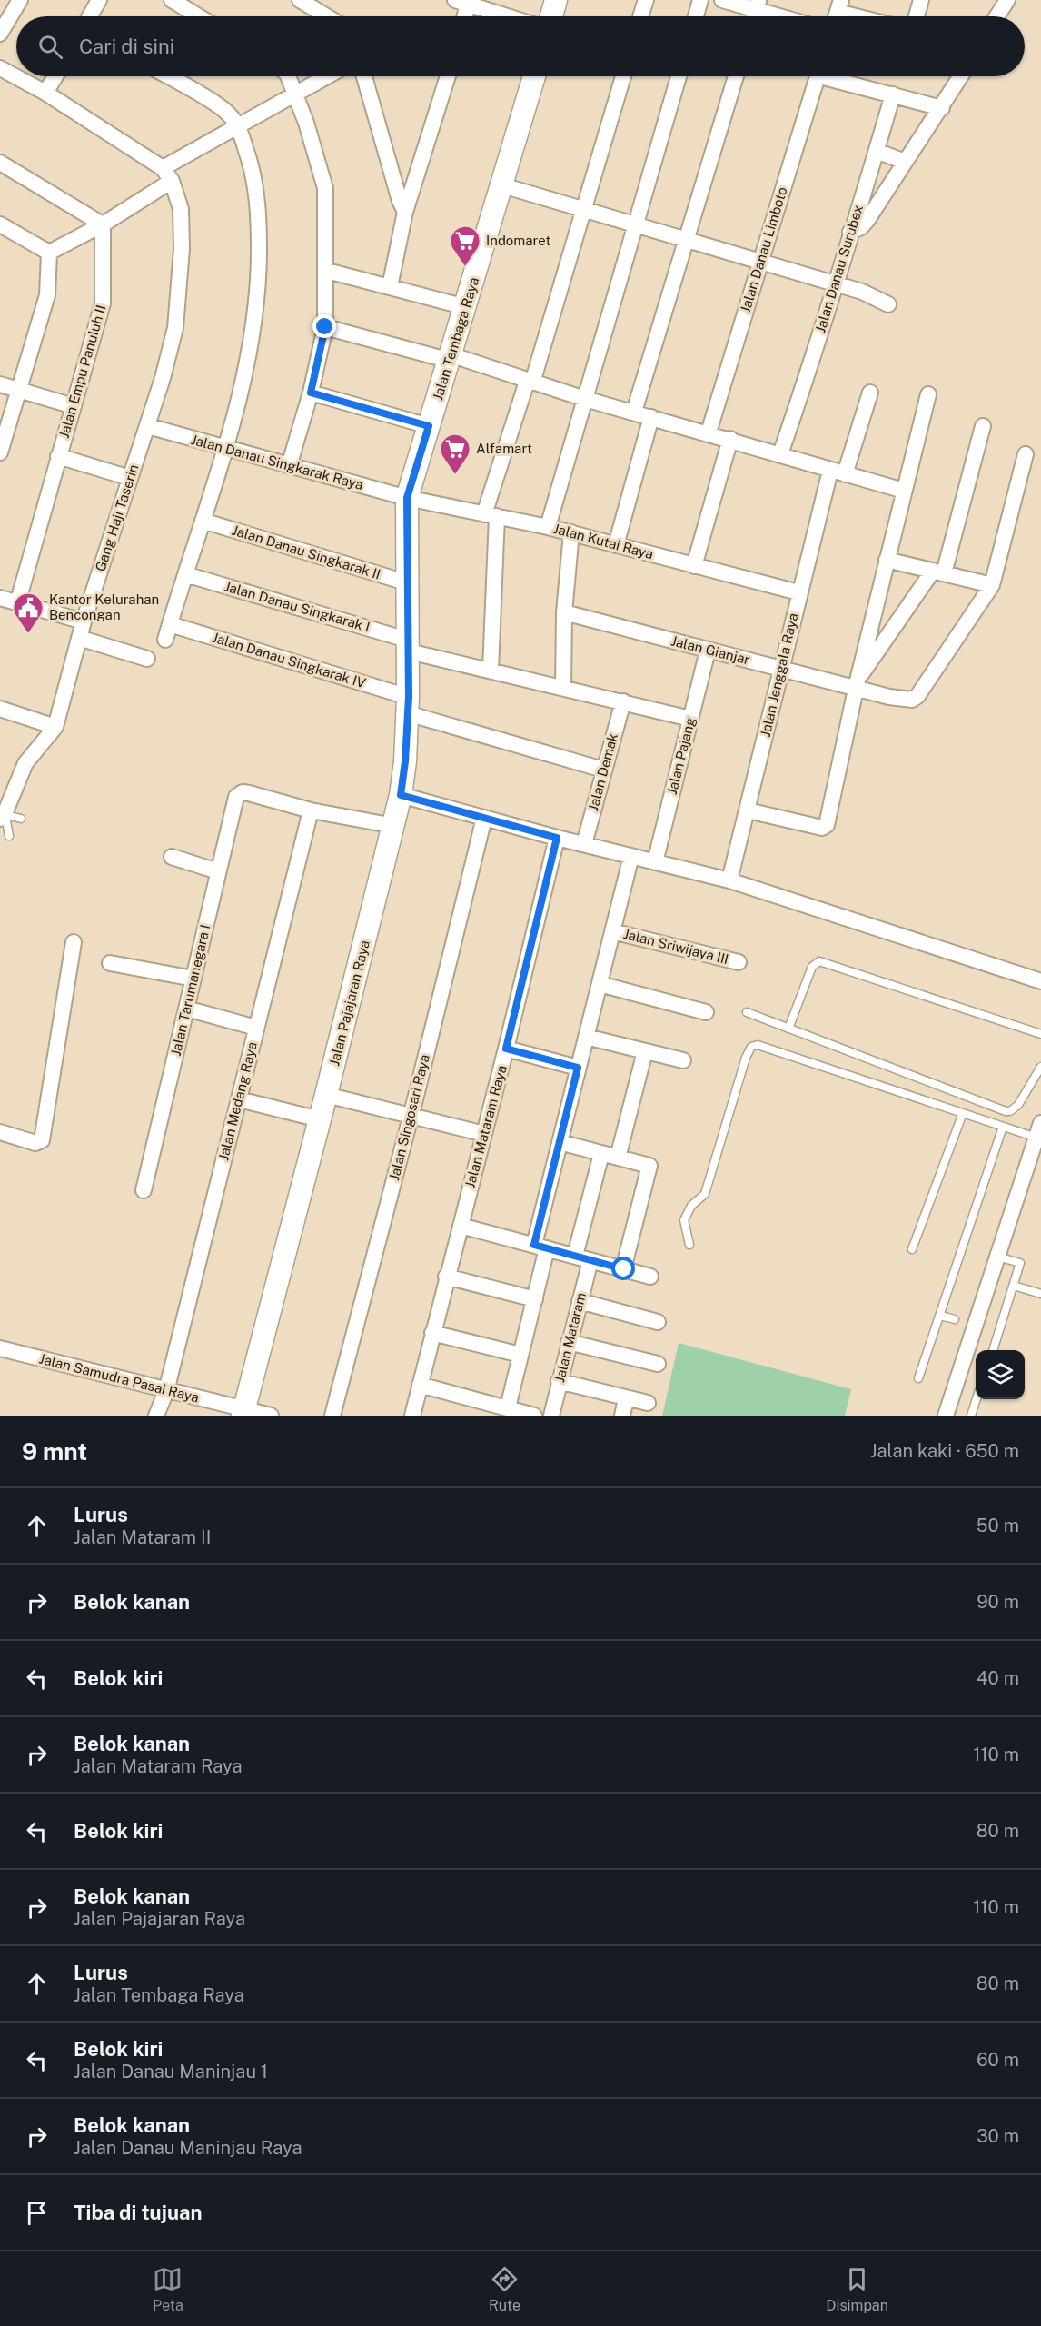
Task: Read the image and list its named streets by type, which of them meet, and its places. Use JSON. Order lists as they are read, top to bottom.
{
  "streets": {
    "street": [
      "Jalan Danau Limboto",
      "Jalan Danau Surubex",
      "Jalan Tembaga Raya",
      "Jalan Empu Panuluh II",
      "Jalan Danau Singkarak Raya",
      "Gang Haji Taserin",
      "Jalan Kutai Raya",
      "Jalan Danau Singkarak II",
      "Jalan Danau Singkarak I",
      "Jalan Gianjar",
      "Jalan Danau Singkarak IV",
      "Jalan Jenggala Raya",
      "Jalan Pajang",
      "Jalan Demak",
      "Jalan Sriwijaya III",
      "Jalan Tarumanegara I",
      "Jalan Pajajaran Raya",
      "Jalan Medang Raya",
      "Jalan Singosari Raya",
      "Jalan Mataram Raya",
      "Jalan Mataram",
      "Jalan Samudra Pasai Raya"
    ]
  },
  "crossings": [
    ["Jalan Tembaga Raya", "Jalan Danau Singkarak Raya"],
    ["Jalan Tembaga Raya", "Jalan Kutai Raya"],
    ["Jalan Tembaga Raya", "Jalan Danau Singkarak II"],
    ["Jalan Tembaga Raya", "Jalan Pajajaran Raya"],
    ["Jalan Danau Singkarak Raya", "Gang Haji Taserin"],
    ["Jalan Danau Singkarak Raya", "Jalan Kutai Raya"],
    ["Jalan Kutai Raya", "Jalan Jenggala Raya"],
    ["Jalan Danau Singkarak II", "Jalan Pajajaran Raya"],
    ["Jalan Danau Singkarak I", "Jalan Pajang"],
    ["Jalan Danau Singkarak I", "Jalan Demak"],
    ["Jalan Danau Singkarak I", "Jalan Pajajaran Raya"],
    ["Jalan Gianjar", "Jalan Jenggala Raya"],
    ["Jalan Gianjar", "Jalan Pajang"],
    ["Jalan Danau Singkarak IV", "Jalan Demak"],
    ["Jalan Danau Singkarak IV", "Jalan Pajajaran Raya"],
    ["Jalan Tarumanegara I", "Jalan Medang Raya"],
    ["Jalan Pajajaran Raya", "Jalan Samudra Pasai Raya"],
    ["Jalan Medang Raya", "Jalan Samudra Pasai Raya"]
  ],
  "places": {
    "supermarket": ["Indomaret", "Alfamart"],
    "public building": ["Kantor Kelurahan Bencongan"]
  },
  "page": {
    "search": "Cari di sini",
    "heading": ["9 mnt", "Jalan kaki · 650 m"],
    "list": [
      ["Lurus", "Jalan Mataram II", "50 m"],
      ["Belok kanan", "90 m"],
      ["Belok kiri", "40 m"],
      ["Belok kanan", "Jalan Mataram Raya", "110 m"],
      ["Belok kiri", "80 m"],
      ["Belok kanan", "Jalan Pajajaran Raya", "110 m"],
      ["Lurus", "Jalan Tembaga Raya", "80 m"],
      ["Belok kiri", "Jalan Danau Maninjau 1", "60 m"],
      ["Belok kanan", "Jalan Danau Maninjau Raya", "30 m"],
      "Tiba di tujuan"
    ],
    "nav": ["Peta", "Rute", "Disimpan"]
  }
}
